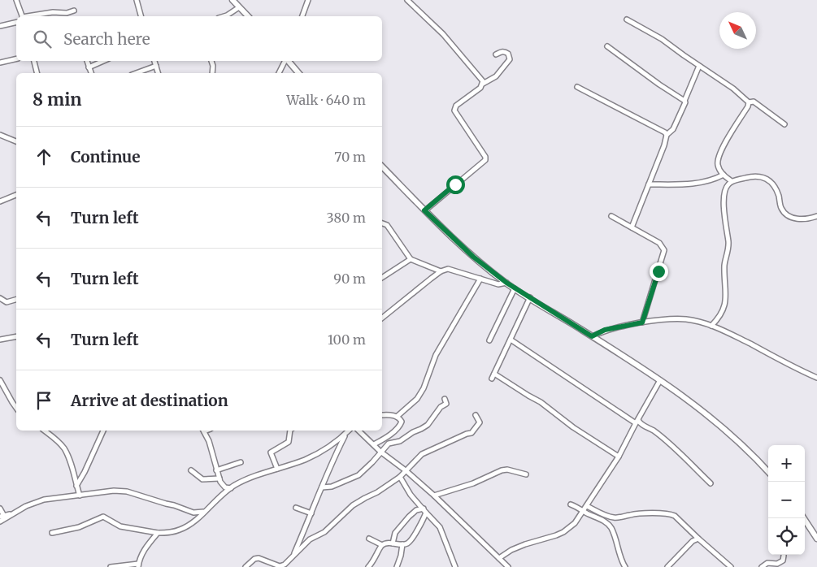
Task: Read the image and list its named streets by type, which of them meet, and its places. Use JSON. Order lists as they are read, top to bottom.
{
  "north": "top left",
  "page": {
    "search": "Search here",
    "heading": ["8 min", "Walk · 640 m"],
    "list": [
      ["Continue", "70 m"],
      ["Turn left", "380 m"],
      ["Turn left", "90 m"],
      ["Turn left", "100 m"],
      "Arrive at destination"
    ],
    "map_buttons": ["+", "−"]
  }
}
